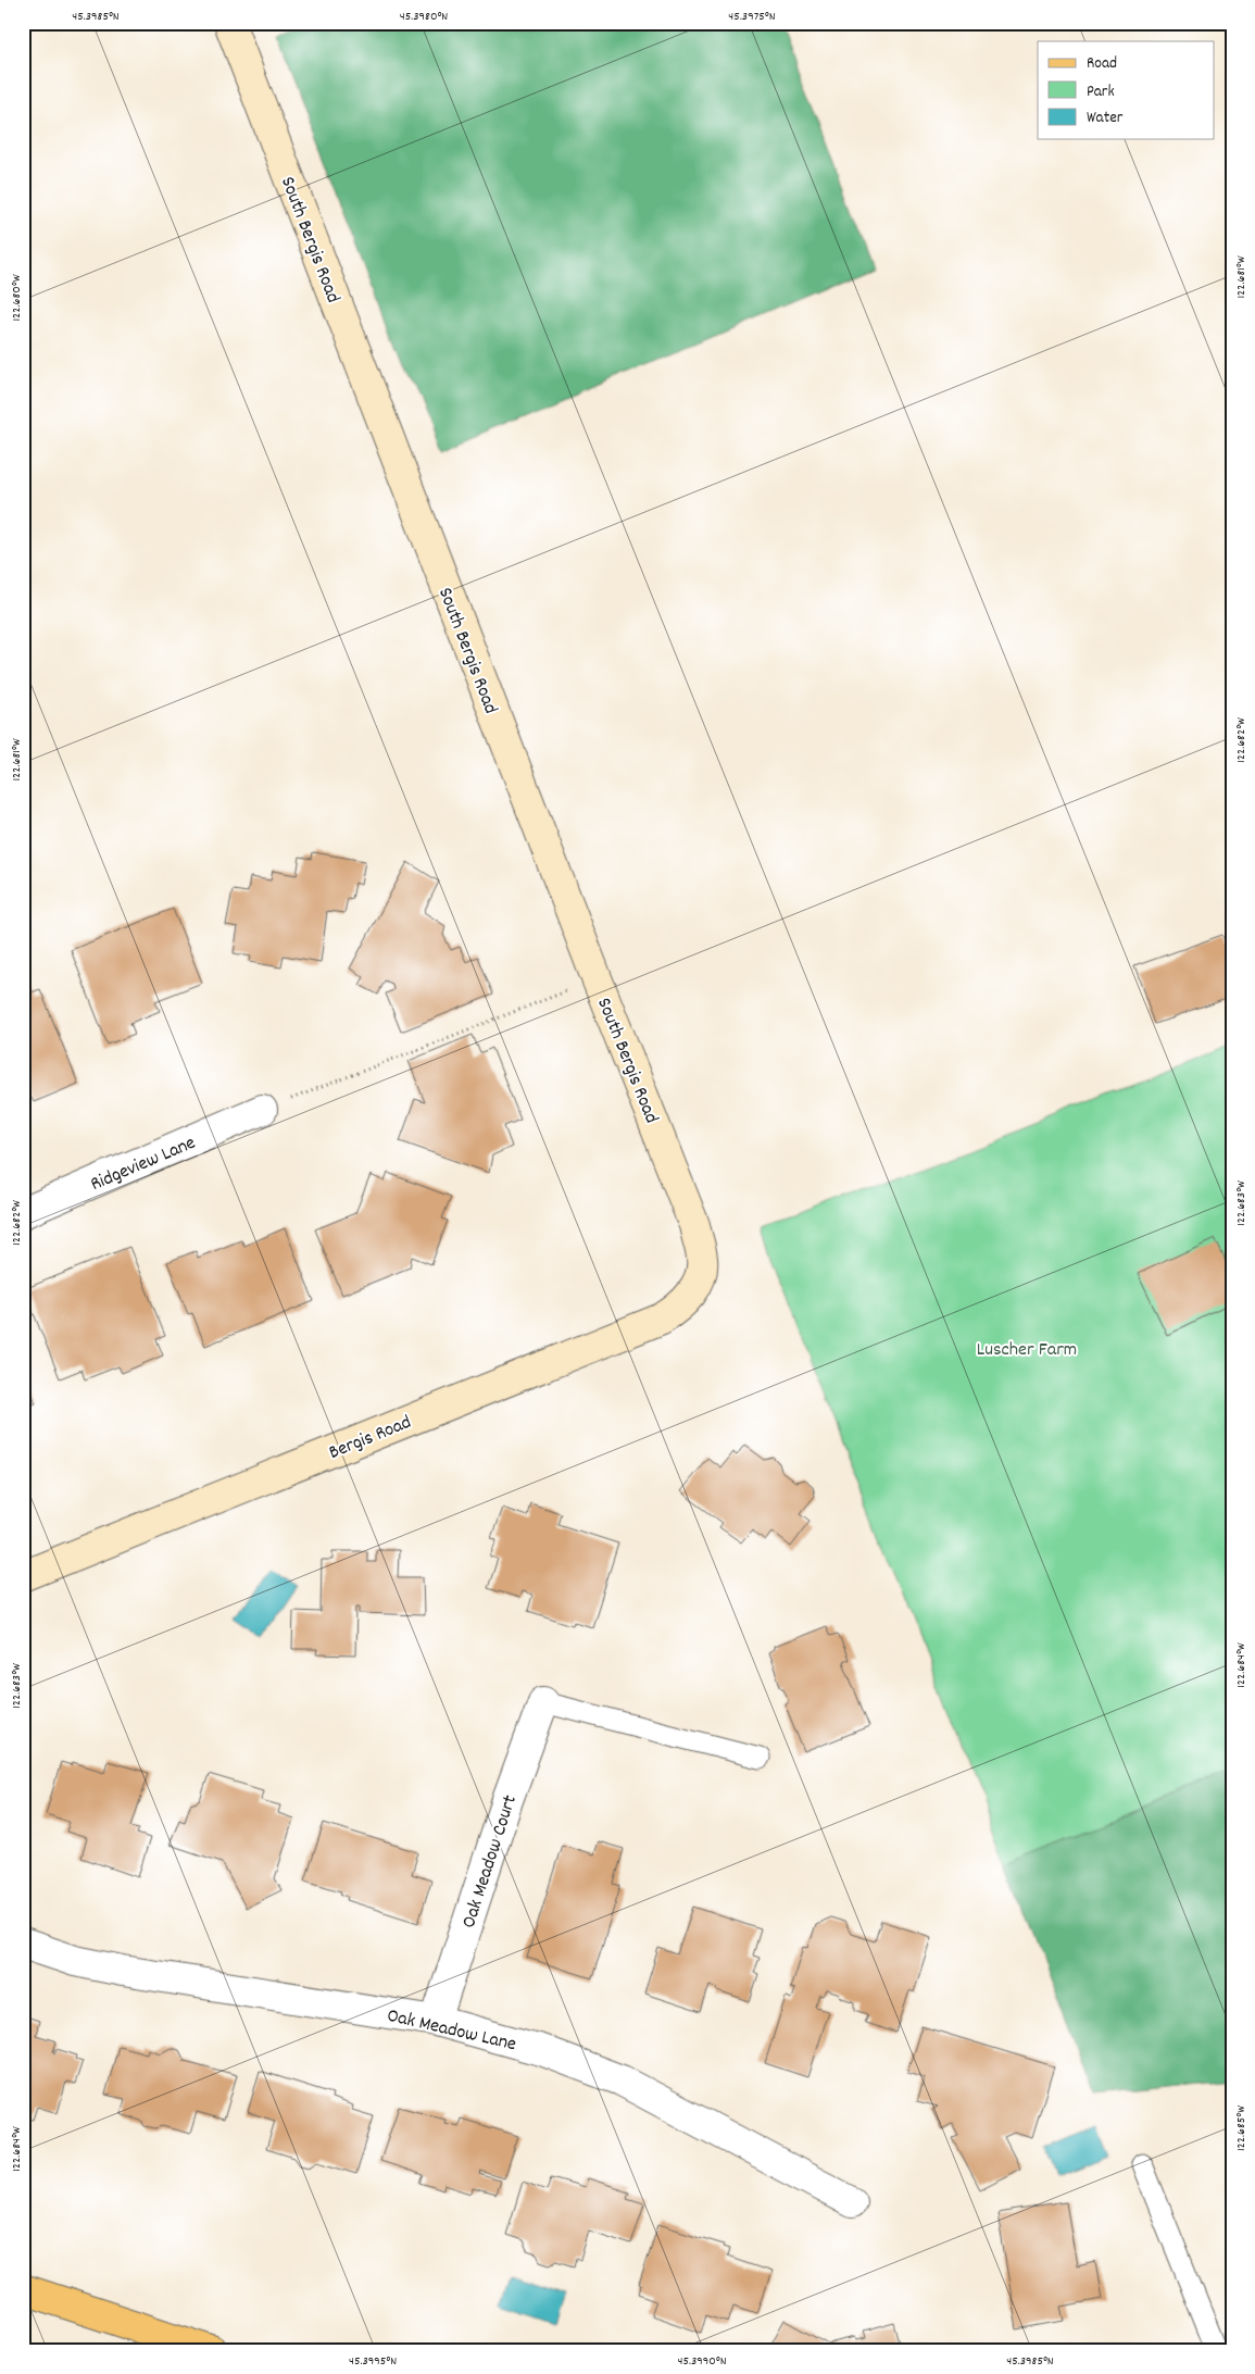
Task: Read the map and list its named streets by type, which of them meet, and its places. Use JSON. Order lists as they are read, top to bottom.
{
  "streets": {
    "street": [
      "South Bergis Road",
      "Ridgeview Lane",
      "Bergis Road",
      "Oak Meadow Court",
      "Oak Meadow Lane"
    ]
  },
  "crossings": [
    ["South Bergis Road", "Bergis Road"],
    ["Oak Meadow Court", "Oak Meadow Lane"]
  ],
  "parks": ["Luscher Farm"],
  "legend": ["Road", "Park", "Water"],
  "coordinates": [
    "45.3985°N",
    "45.3980°N",
    "45.3975°N",
    "122.681°W",
    "122.680°W",
    "122.682°W",
    "122.683°W",
    "122.684°W",
    "122.685°W",
    "45.3995°N",
    "45.3990°N"
  ]
}
